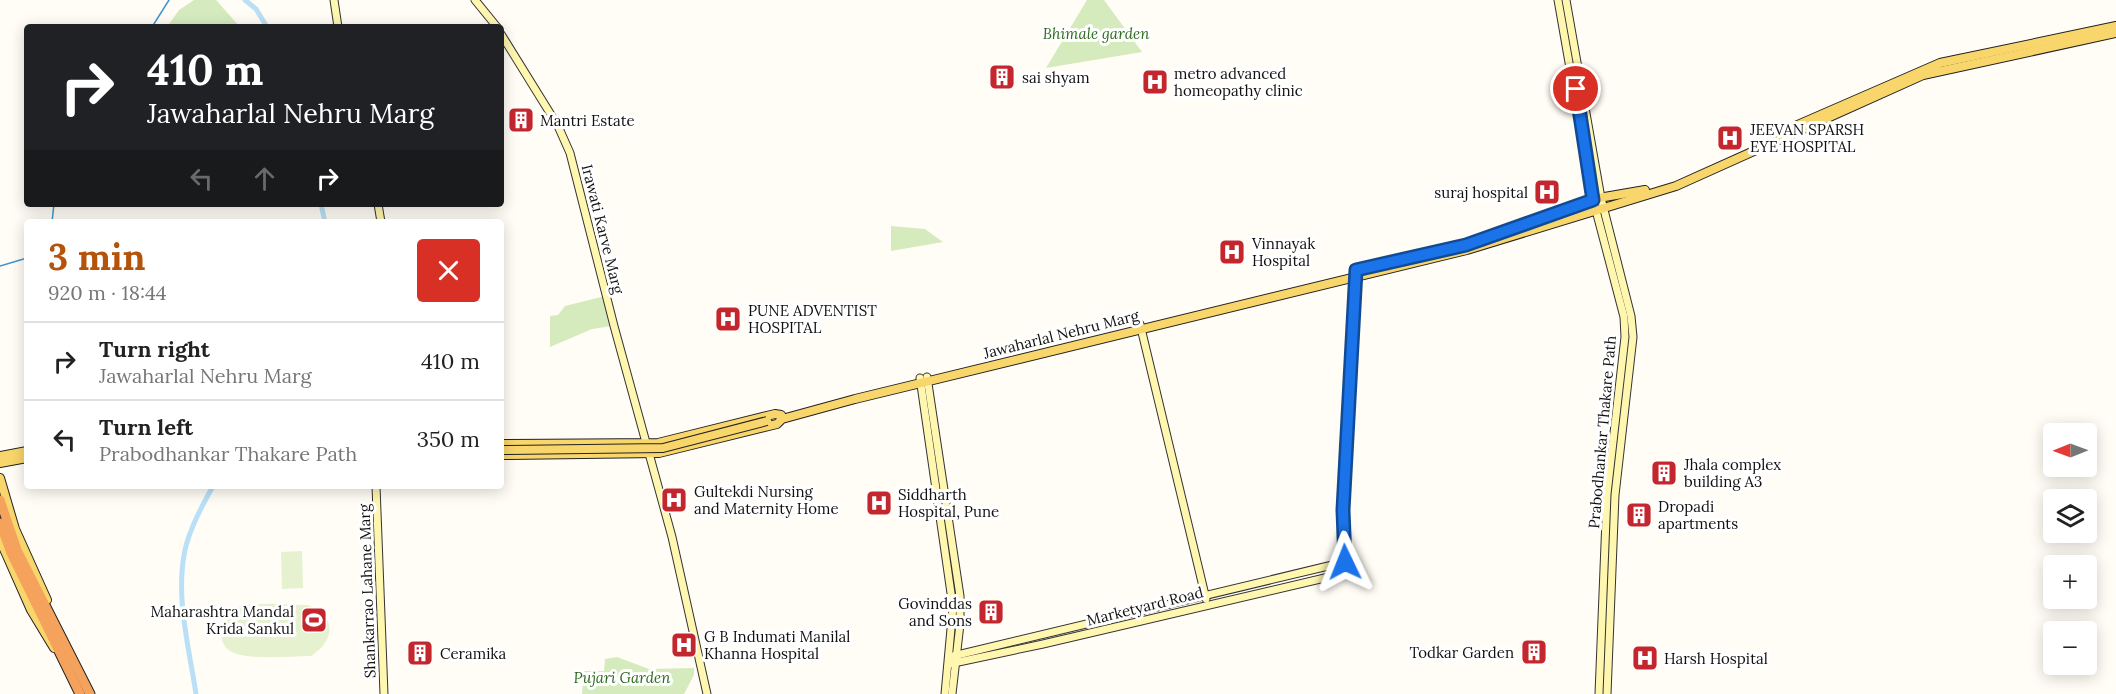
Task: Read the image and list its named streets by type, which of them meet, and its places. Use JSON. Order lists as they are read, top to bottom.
{
  "streets": {
    "main road": [
      "Irawati Karve Marg",
      "Jawaharlal Nehru Marg",
      "Prabodhankar Thakare Path",
      "Shankarrao Lahane Marg",
      "Marketyard Road"
    ]
  },
  "crossings": [
    ["Irawati Karve Marg", "Jawaharlal Nehru Marg"],
    ["Jawaharlal Nehru Marg", "Prabodhankar Thakare Path"]
  ],
  "parks": ["Bhimale garden", "Pujari Garden"],
  "places": {
    "building": [
      "sai shyam",
      "Mantri Estate",
      "Jhala complex building A3",
      "Dropadi apartments",
      "Govinddas and Sons",
      "Todkar Garden",
      "Ceramika"
    ],
    "hospital": [
      "metro advanced homeopathy clinic",
      "JEEVAN SPARSH EYE HOSPITAL",
      "suraj hospital",
      "Vinnayak Hospital",
      "PUNE ADVENTIST HOSPITAL",
      "Gultekdi Nursing and Maternity Home",
      "Siddharth Hospital, Pune",
      "G B Indumati Manilal Khanna Hospital",
      "Harsh Hospital"
    ],
    "sports": ["Maharashtra Mandal Krida Sankul"]
  },
  "north": "left",
  "page": {
    "turn": ["410 m", "Jawaharlal Nehru Marg"],
    "heading": ["3 min", "920 m · 18:44"],
    "list": [
      {
        "name": "Turn right",
        "note": "Jawaharlal Nehru Marg",
        "value": "410 m"
      },
      {
        "name": "Turn left",
        "note": "Prabodhankar Thakare Path",
        "value": "350 m"
      }
    ],
    "map_buttons": ["+", "−"]
  }
}
